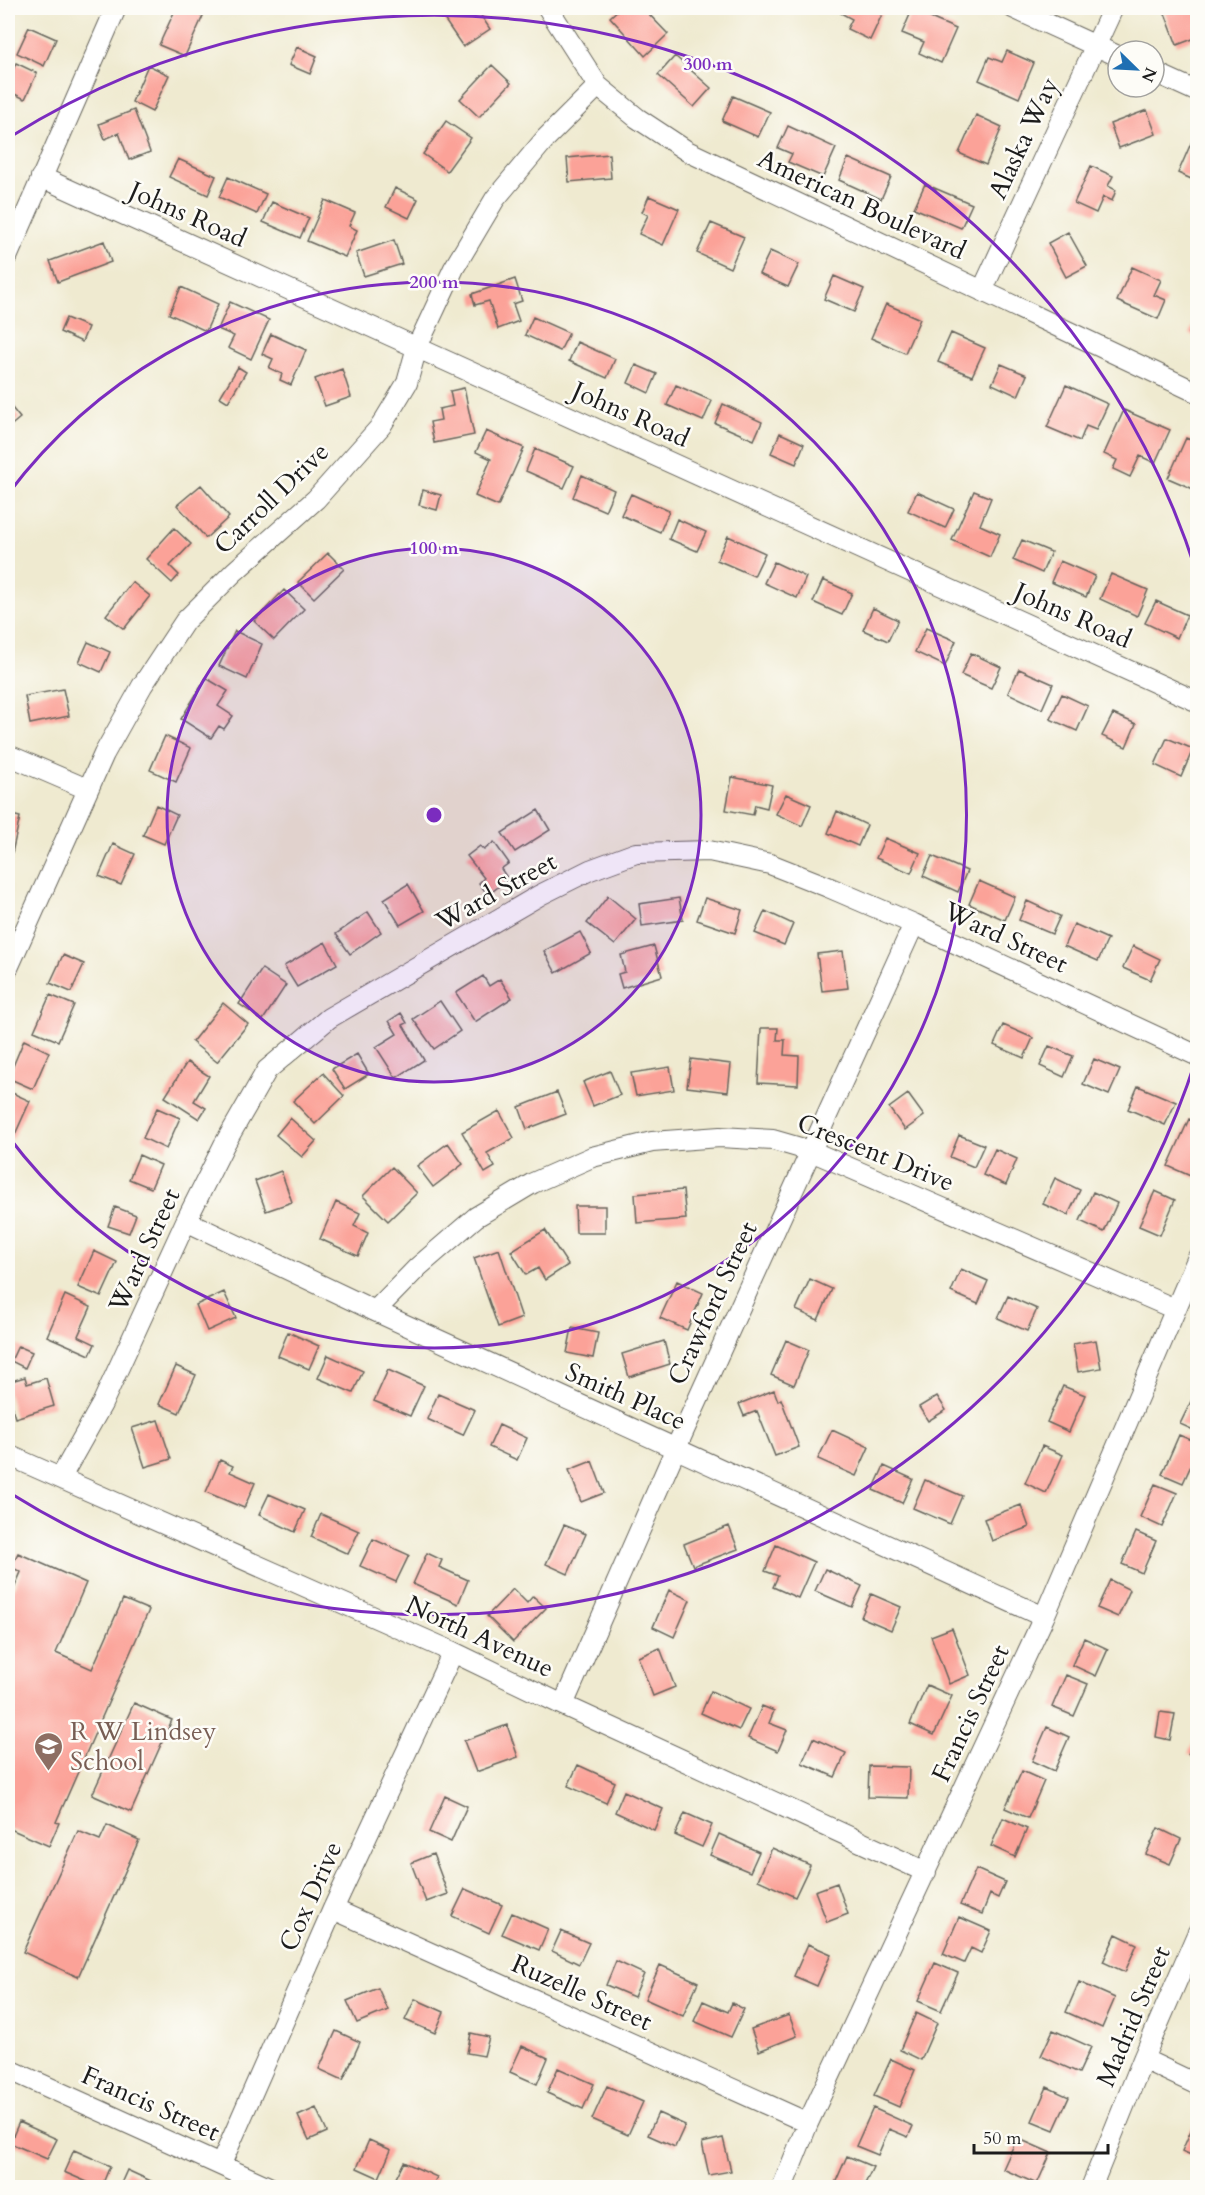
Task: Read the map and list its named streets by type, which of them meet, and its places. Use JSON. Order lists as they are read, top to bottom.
{
  "streets": {
    "street": [
      "Alaska Way",
      "American Boulevard",
      "Johns Road",
      "Carroll Drive",
      "Ward Street",
      "Crescent Drive",
      "Crawford Street",
      "Smith Place",
      "North Avenue",
      "Francis Street",
      "Cox Drive",
      "Ruzelle Street",
      "Madrid Street"
    ]
  },
  "crossings": [
    ["Alaska Way", "American Boulevard"],
    ["American Boulevard", "Carroll Drive"],
    ["Johns Road", "Carroll Drive"],
    ["Ward Street", "Crawford Street"],
    ["Ward Street", "Smith Place"],
    ["Ward Street", "North Avenue"],
    ["Crescent Drive", "Crawford Street"],
    ["Crescent Drive", "Smith Place"],
    ["Crescent Drive", "Francis Street"],
    ["Crawford Street", "Smith Place"],
    ["Crawford Street", "North Avenue"],
    ["Smith Place", "Francis Street"],
    ["North Avenue", "Francis Street"],
    ["North Avenue", "Cox Drive"],
    ["Francis Street", "Cox Drive"],
    ["Francis Street", "Ruzelle Street"],
    ["Cox Drive", "Ruzelle Street"]
  ],
  "places": {
    "school or university": ["R W Lindsey School"]
  },
  "scale_bar": "50 m",
  "north": "bottom right",
  "rings": ["300 m", "200 m", "100 m"]
}
